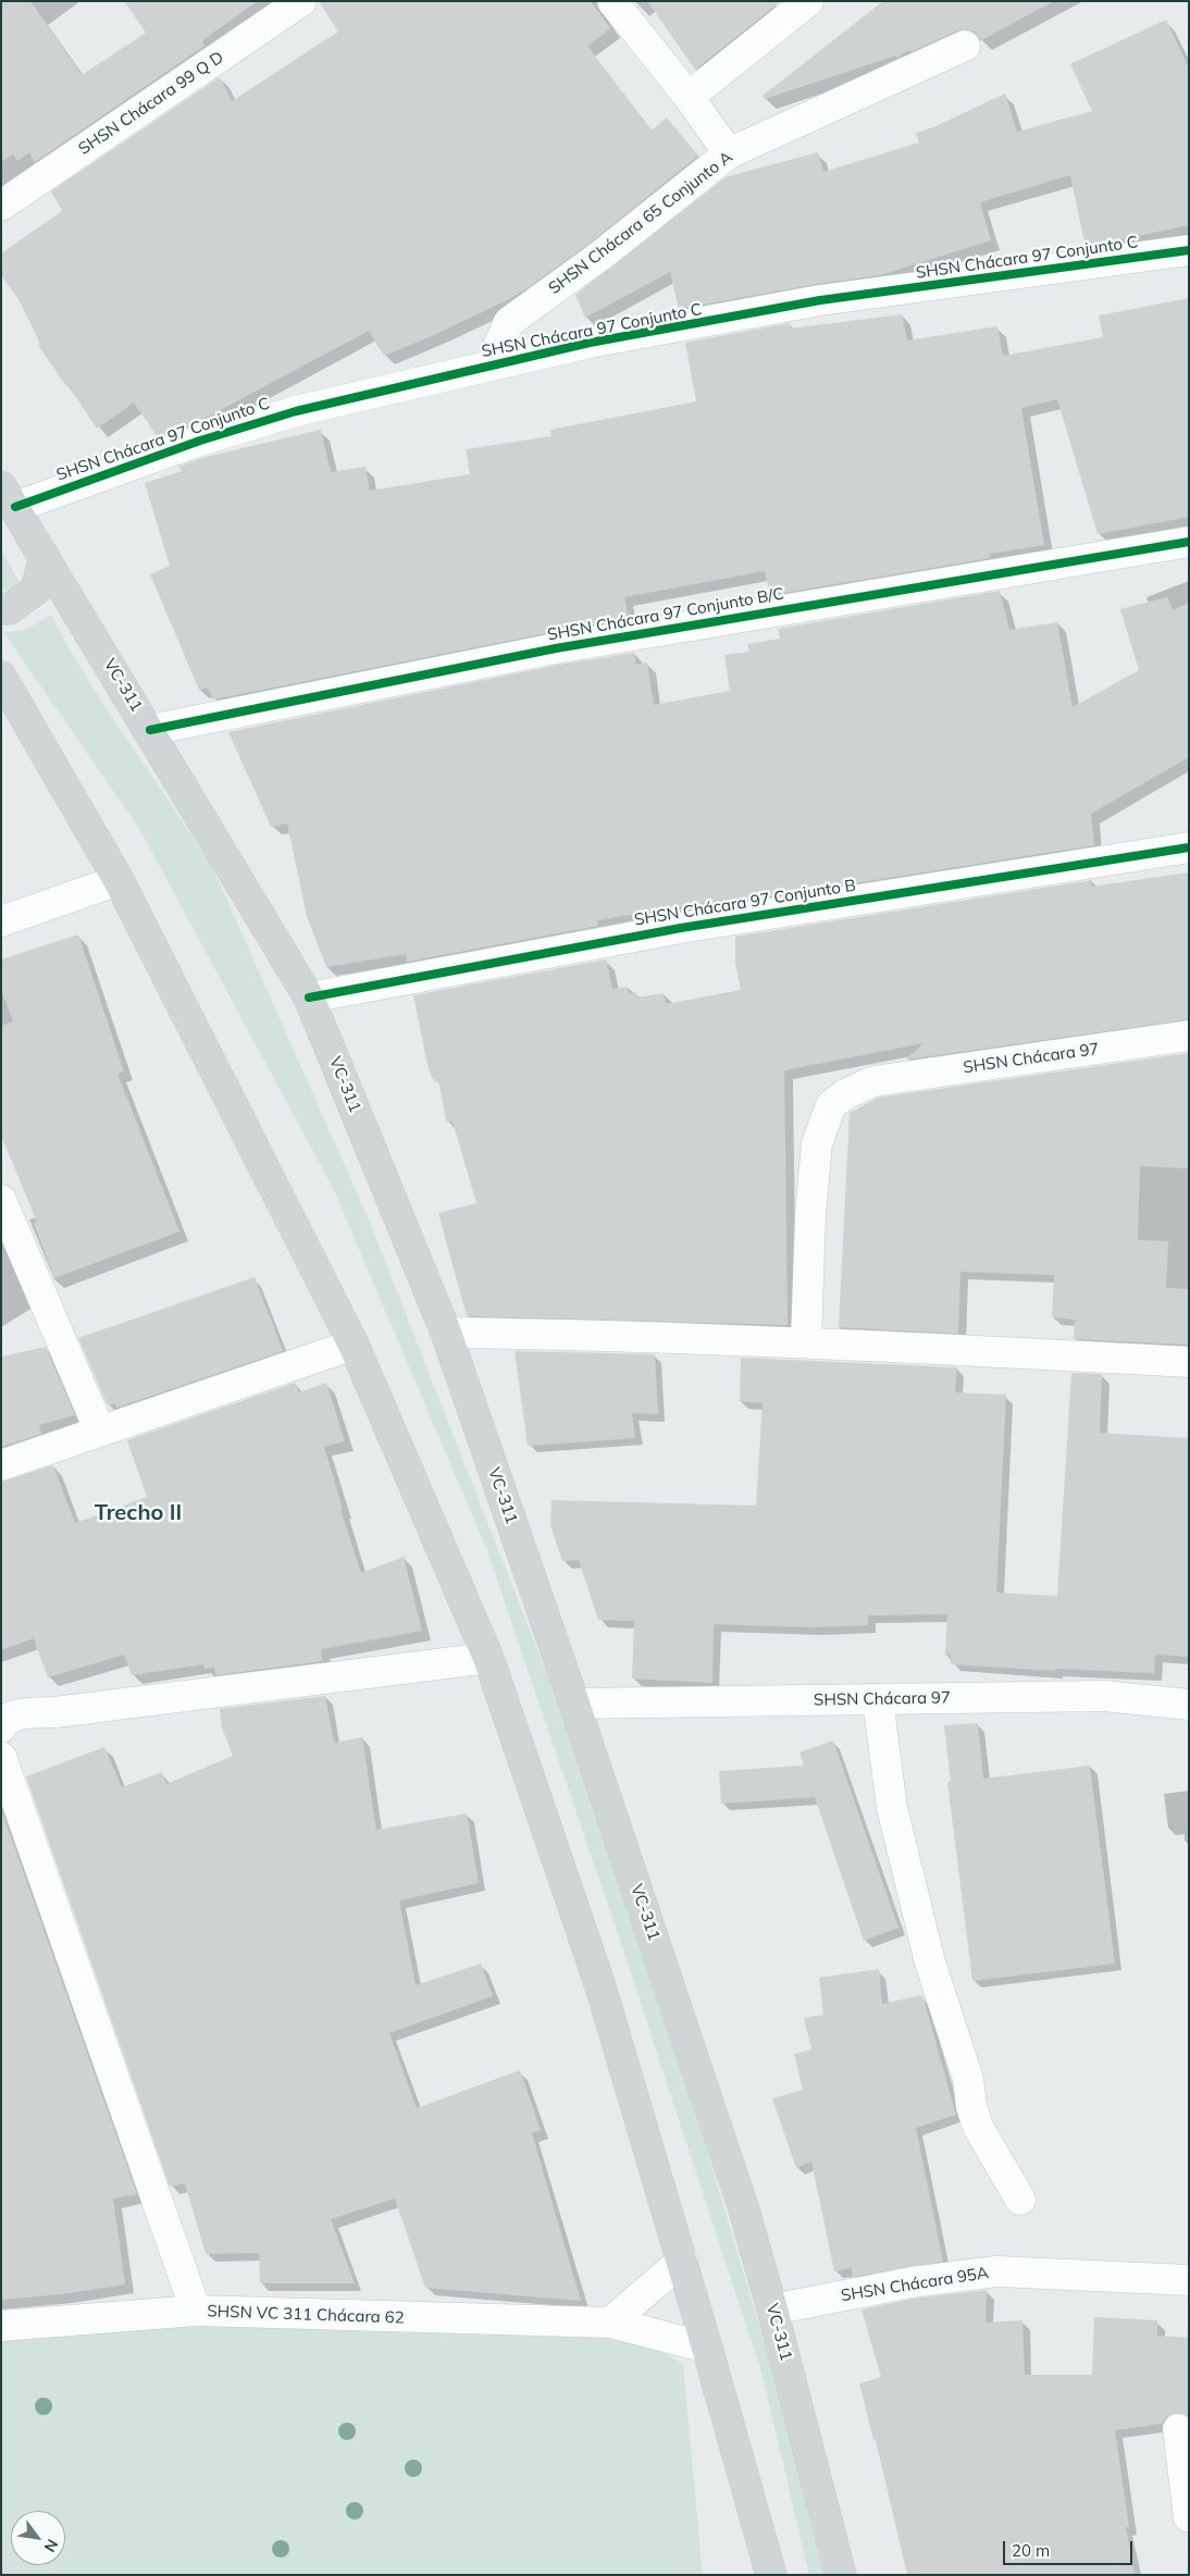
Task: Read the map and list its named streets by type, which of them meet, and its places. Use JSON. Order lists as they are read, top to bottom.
{
  "streets": {
    "main road": ["VC-311"],
    "street": [
      "SHSN Chácara 99 Q D",
      "SHSN Chácara 65 Conjunto A",
      "SHSN Chácara 97 Conjunto C",
      "SHSN Chácara 97 Conjunto B/C",
      "SHSN Chácara 97 Conjunto B",
      "SHSN Chácara 97",
      "SHSN Chácara 95A",
      "SHSN VC 311 Chácara 62"
    ]
  },
  "crossings": [
    ["SHSN Chácara 65 Conjunto A", "SHSN Chácara 97 Conjunto C"],
    ["SHSN Chácara 97 Conjunto C", "VC-311"],
    ["SHSN Chácara 97 Conjunto B/C", "VC-311"],
    ["VC-311", "SHSN Chácara 97 Conjunto B"],
    ["VC-311", "SHSN Chácara 97"],
    ["VC-311", "SHSN Chácara 95A"]
  ],
  "districts": ["Trecho II"],
  "scale_bar": "20 m",
  "north": "bottom right"
}
